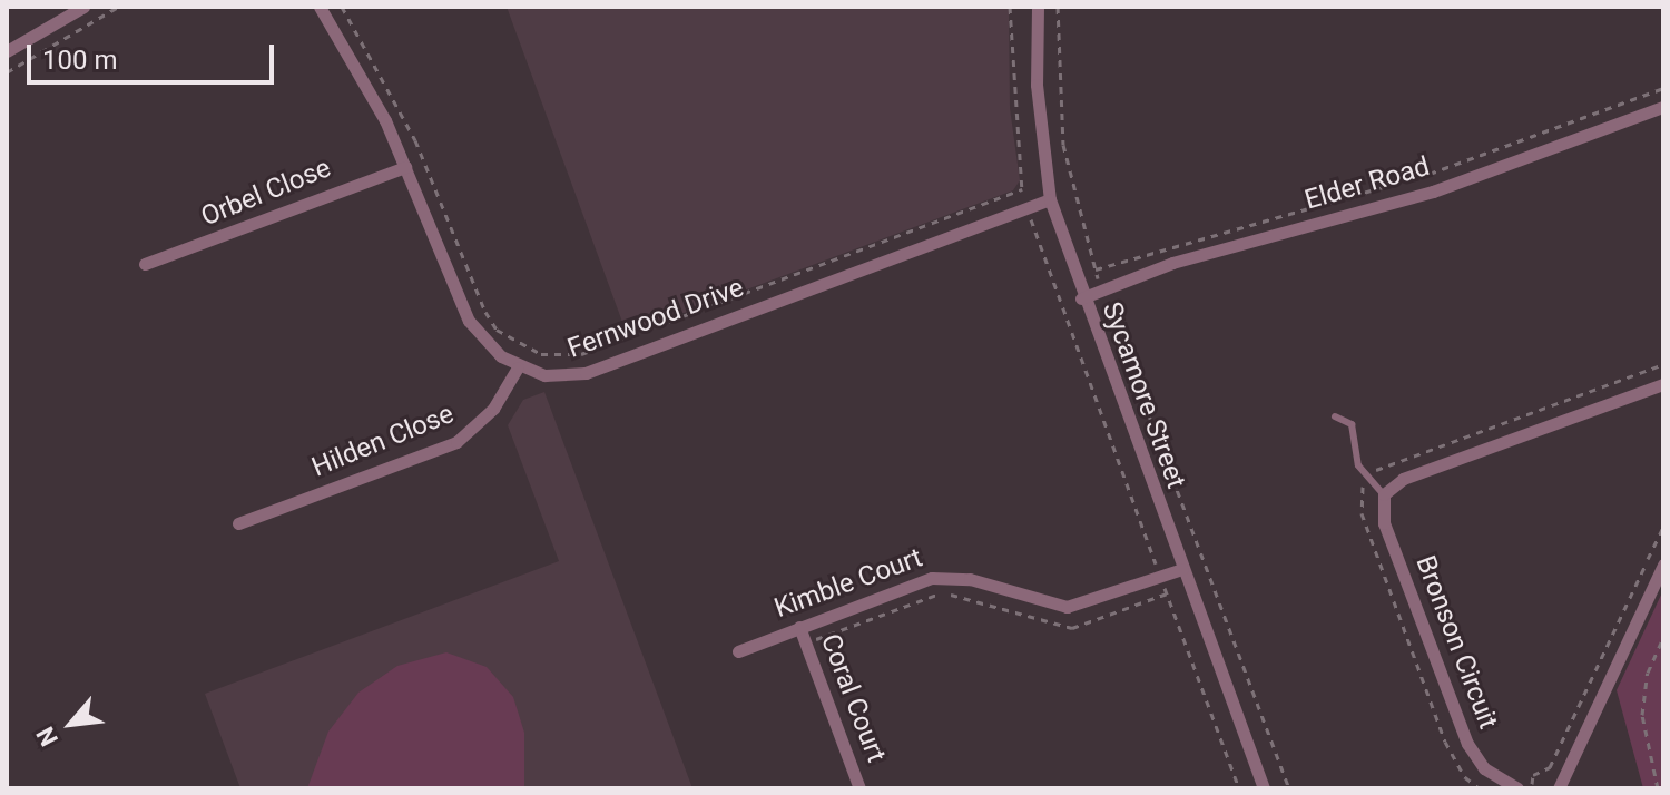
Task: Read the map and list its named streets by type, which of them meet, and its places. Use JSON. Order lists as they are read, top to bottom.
{
  "streets": {
    "street": [
      "Elder Road",
      "Orbel Close",
      "Fernwood Drive",
      "Sycamore Street",
      "Hilden Close",
      "Kimble Court",
      "Bronson Circuit",
      "Coral Court"
    ]
  },
  "crossings": [
    ["Elder Road", "Sycamore Street"],
    ["Orbel Close", "Fernwood Drive"],
    ["Fernwood Drive", "Sycamore Street"],
    ["Fernwood Drive", "Hilden Close"],
    ["Sycamore Street", "Kimble Court"],
    ["Kimble Court", "Coral Court"]
  ],
  "scale_bar": "100 m",
  "north": "bottom left"
}
